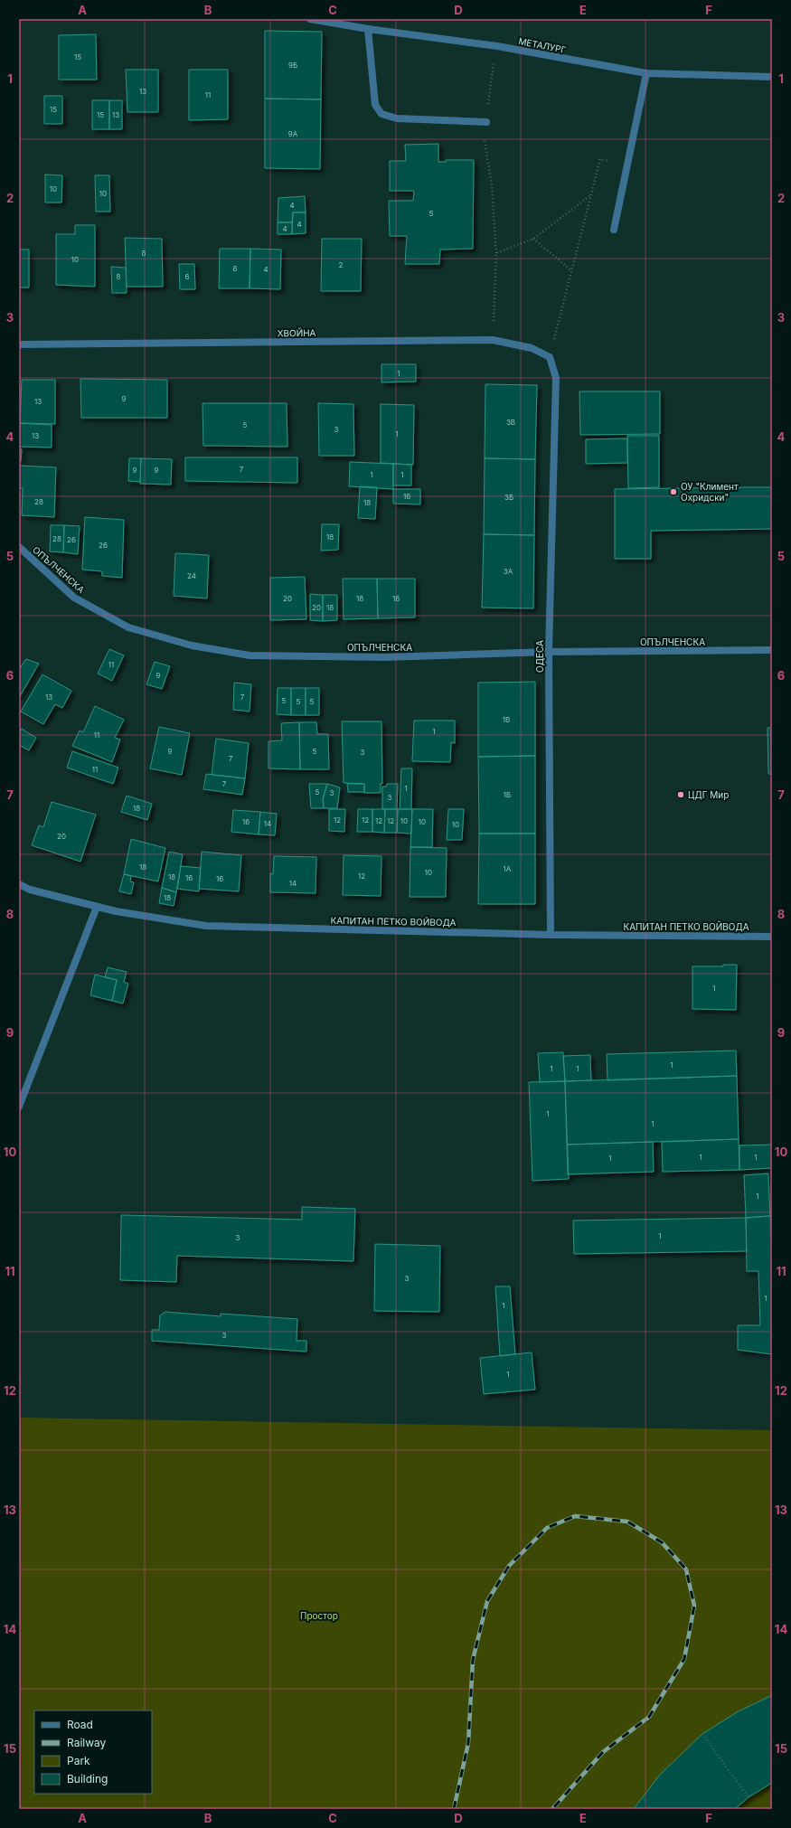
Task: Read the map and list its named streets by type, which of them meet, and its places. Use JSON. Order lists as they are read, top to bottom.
{
  "streets": {
    "street": [
      "МЕТАЛУРГ",
      "ХВОЙНА",
      "ОПЪЛЧЕНСКА",
      "ОДЕСА",
      "КАПИТАН ПЕТКО ВОЙВОДА"
    ]
  },
  "crossings": [
    ["ХВОЙНА", "ОДЕСА"],
    ["ОПЪЛЧЕНСКА", "ОДЕСА"],
    ["ОДЕСА", "КАПИТАН ПЕТКО ВОЙВОДА"]
  ],
  "parks": ["Простор"],
  "places": ["ОУ \"Климент Охридски\"", "ЦДГ Мир"],
  "house_numbers": [
    "15",
    "9Б",
    "13",
    "11",
    "15",
    "15",
    "13",
    "9А",
    "10",
    "10",
    "4",
    "5",
    "4",
    "4",
    "8",
    "10",
    "2",
    "6",
    "4",
    "8",
    "6",
    "1",
    "9",
    "13",
    "3В",
    "5",
    "3",
    "1",
    "13",
    "7",
    "9",
    "9",
    "1",
    "1",
    "16",
    "3Б",
    "28",
    "18",
    "18",
    "28",
    "26",
    "26",
    "3А",
    "24",
    "20",
    "18",
    "16",
    "20",
    "18",
    "11",
    "9",
    "13",
    "7",
    "5",
    "5",
    "5",
    "1В",
    "1",
    "11",
    "9",
    "5",
    "3",
    "7",
    "11",
    "7",
    "1",
    "5",
    "3",
    "1Б",
    "3",
    "18",
    "12",
    "12",
    "12",
    "12",
    "10",
    "16",
    "10",
    "14",
    "10",
    "20",
    "18",
    "1А",
    "10",
    "12",
    "18",
    "16",
    "16",
    "14",
    "18",
    "1",
    "1",
    "1",
    "1",
    "1",
    "1",
    "1",
    "1",
    "1",
    "1",
    "1",
    "3",
    "3",
    "1",
    "1",
    "3",
    "1"
  ],
  "legend": [
    "Road",
    "Railway",
    "Park",
    "Building"
  ],
  "grid": {
    "columns": [
      "A",
      "B",
      "C",
      "D",
      "E",
      "F"
    ],
    "rows": [
      "1",
      "2",
      "3",
      "4",
      "5",
      "6",
      "7",
      "8",
      "9",
      "10",
      "11",
      "12",
      "13",
      "14",
      "15"
    ]
  }
}
